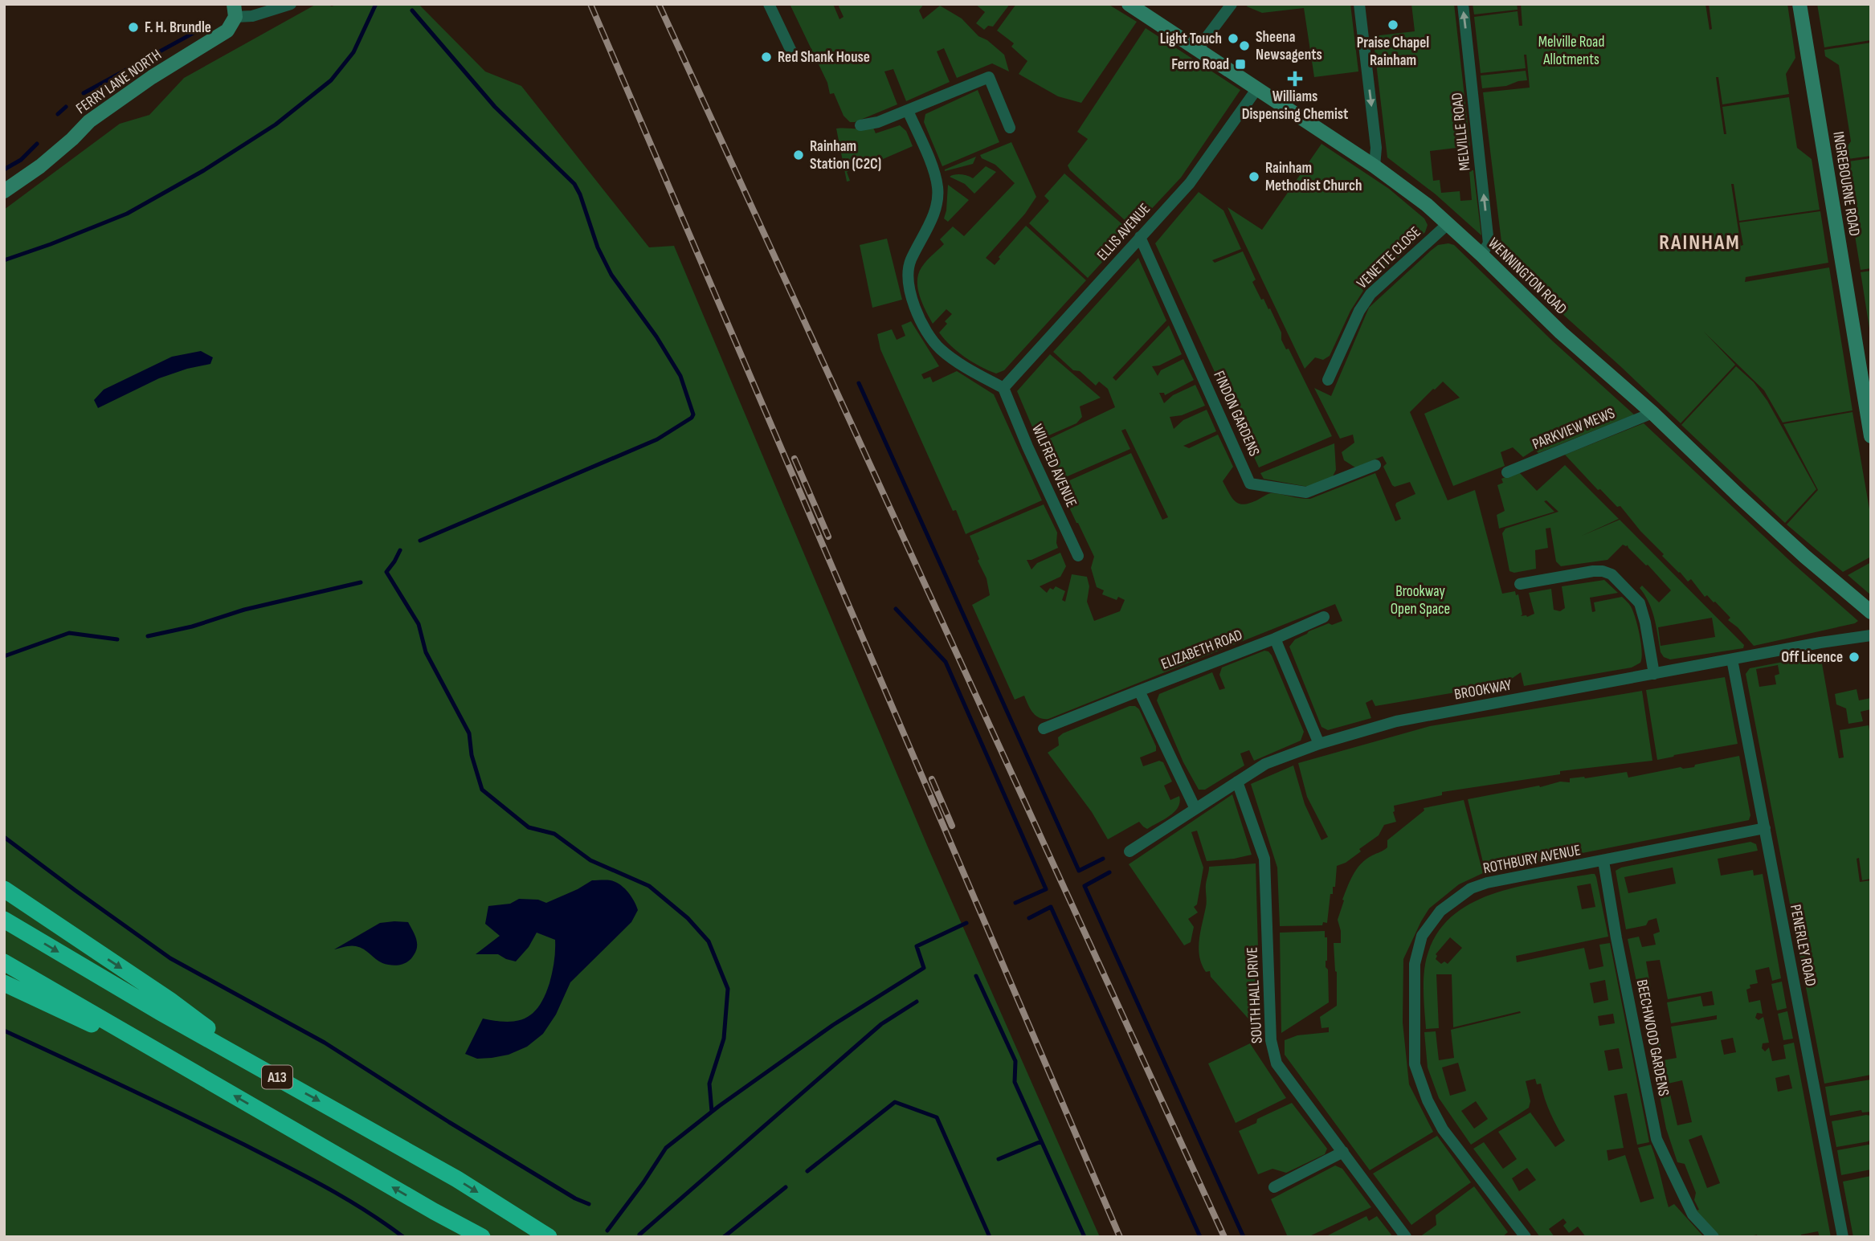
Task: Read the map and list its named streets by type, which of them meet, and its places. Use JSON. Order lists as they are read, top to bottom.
{
  "streets": {
    "highway": ["A13"],
    "main road": ["FERRY LANE NORTH", "INGREBOURNE ROAD", "WENNINGTON ROAD"],
    "street": [
      "MELVILLE ROAD",
      "ELLIS AVENUE",
      "VENETTE CLOSE",
      "FINDON GARDENS",
      "PARKVIEW MEWS",
      "WILFRED AVENUE",
      "ELIZABETH ROAD",
      "BROOKWAY",
      "ROTHBURY AVENUE",
      "PENERLEY ROAD",
      "SOUTH HALL DRIVE",
      "BEECHWOOD GARDENS"
    ]
  },
  "crossings": [
    ["MELVILLE ROAD", "WENNINGTON ROAD"],
    ["ELLIS AVENUE", "WENNINGTON ROAD"],
    ["ELLIS AVENUE", "FINDON GARDENS"],
    ["ELLIS AVENUE", "WILFRED AVENUE"],
    ["VENETTE CLOSE", "WENNINGTON ROAD"],
    ["WENNINGTON ROAD", "PARKVIEW MEWS"],
    ["BROOKWAY", "PENERLEY ROAD"],
    ["BROOKWAY", "SOUTH HALL DRIVE"],
    ["ROTHBURY AVENUE", "PENERLEY ROAD"],
    ["ROTHBURY AVENUE", "BEECHWOOD GARDENS"]
  ],
  "one_way": ["MELVILLE ROAD"],
  "districts": ["RAINHAM"],
  "parks": ["Melville Road Allotments", "Brookway Open Space"],
  "places": {
    "other": [
      "Praise Chapel Rainham",
      "F. H. Brundle",
      "Light Touch",
      "Sheena Newsagents",
      "Red Shank House",
      "Rainham Station (C2C)",
      "Rainham Methodist Church",
      "Off Licence"
    ],
    "transit": ["Ferro Road"],
    "health": ["Williams Dispensing Chemist"]
  }
}
